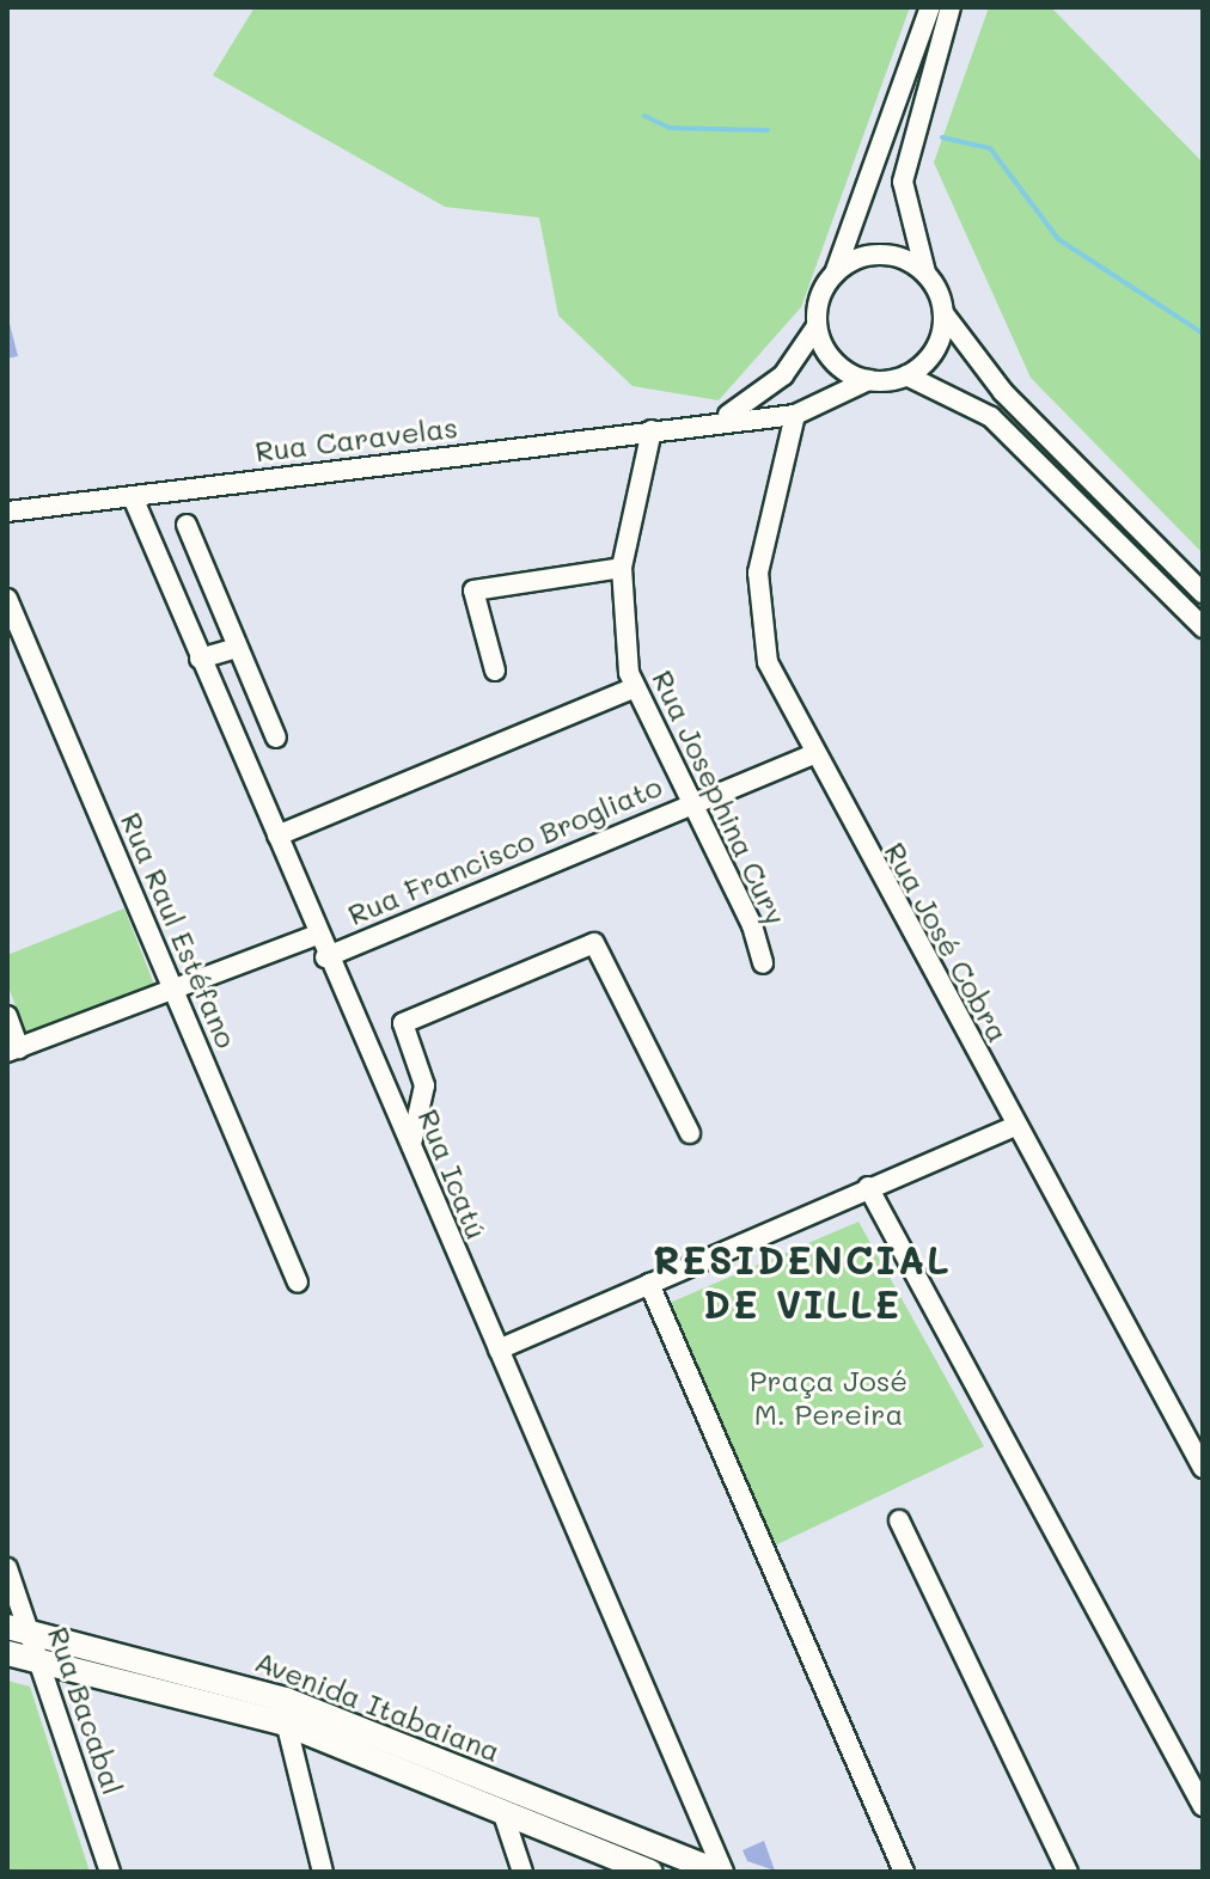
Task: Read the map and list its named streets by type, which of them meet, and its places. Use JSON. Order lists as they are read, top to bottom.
{
  "streets": {
    "main road": ["Avenida Itabaiana"],
    "street": [
      "Rua Caravelas",
      "Rua Josephina Cury",
      "Rua Francisco Brogliato",
      "Rua Raul Estéfano",
      "Rua José Cobra",
      "Rua Icatú",
      "Rua Bacabal"
    ]
  },
  "crossings": [
    ["Rua Caravelas", "Rua Josephina Cury"],
    ["Rua Caravelas", "Rua Icatú"],
    ["Rua Josephina Cury", "Rua Francisco Brogliato"],
    ["Rua Francisco Brogliato", "Rua José Cobra"],
    ["Rua Francisco Brogliato", "Rua Icatú"],
    ["Rua Icatú", "Avenida Itabaiana"],
    ["Avenida Itabaiana", "Rua Bacabal"]
  ],
  "districts": ["RESIDENCIAL DE VILLE"],
  "parks": ["Praça José M. Pereira"]
}
